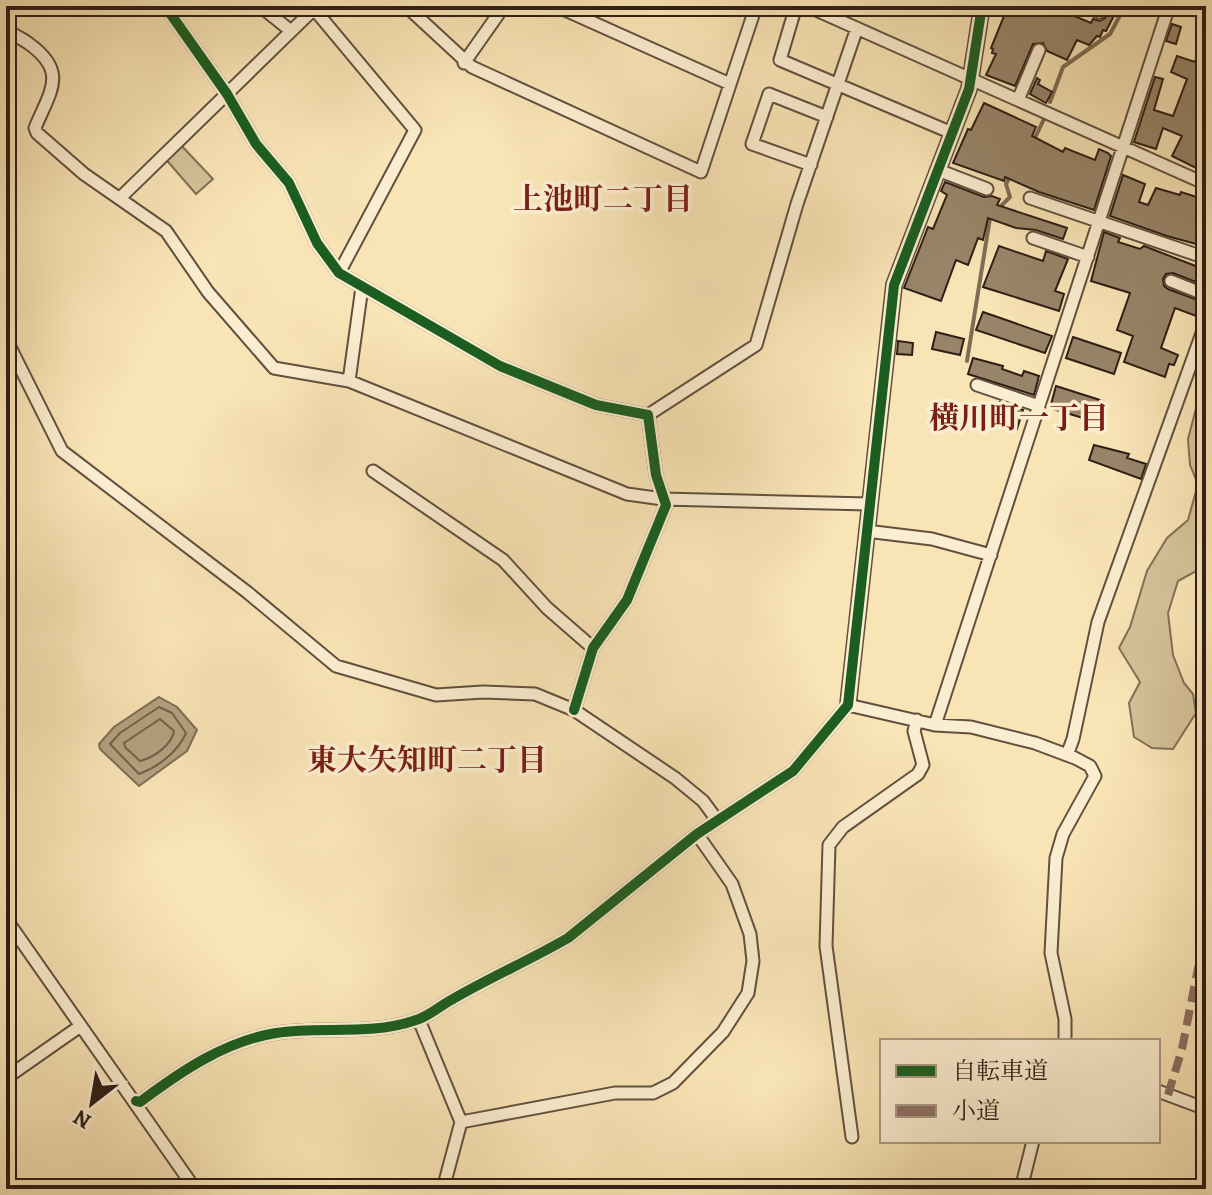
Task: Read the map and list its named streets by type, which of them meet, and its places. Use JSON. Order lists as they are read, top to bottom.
{
  "districts": ["上池町二丁目", "横川町一丁目", "東大矢知町二丁目"],
  "legend": ["自転車道", "小道"],
  "north": "bottom left"
}
